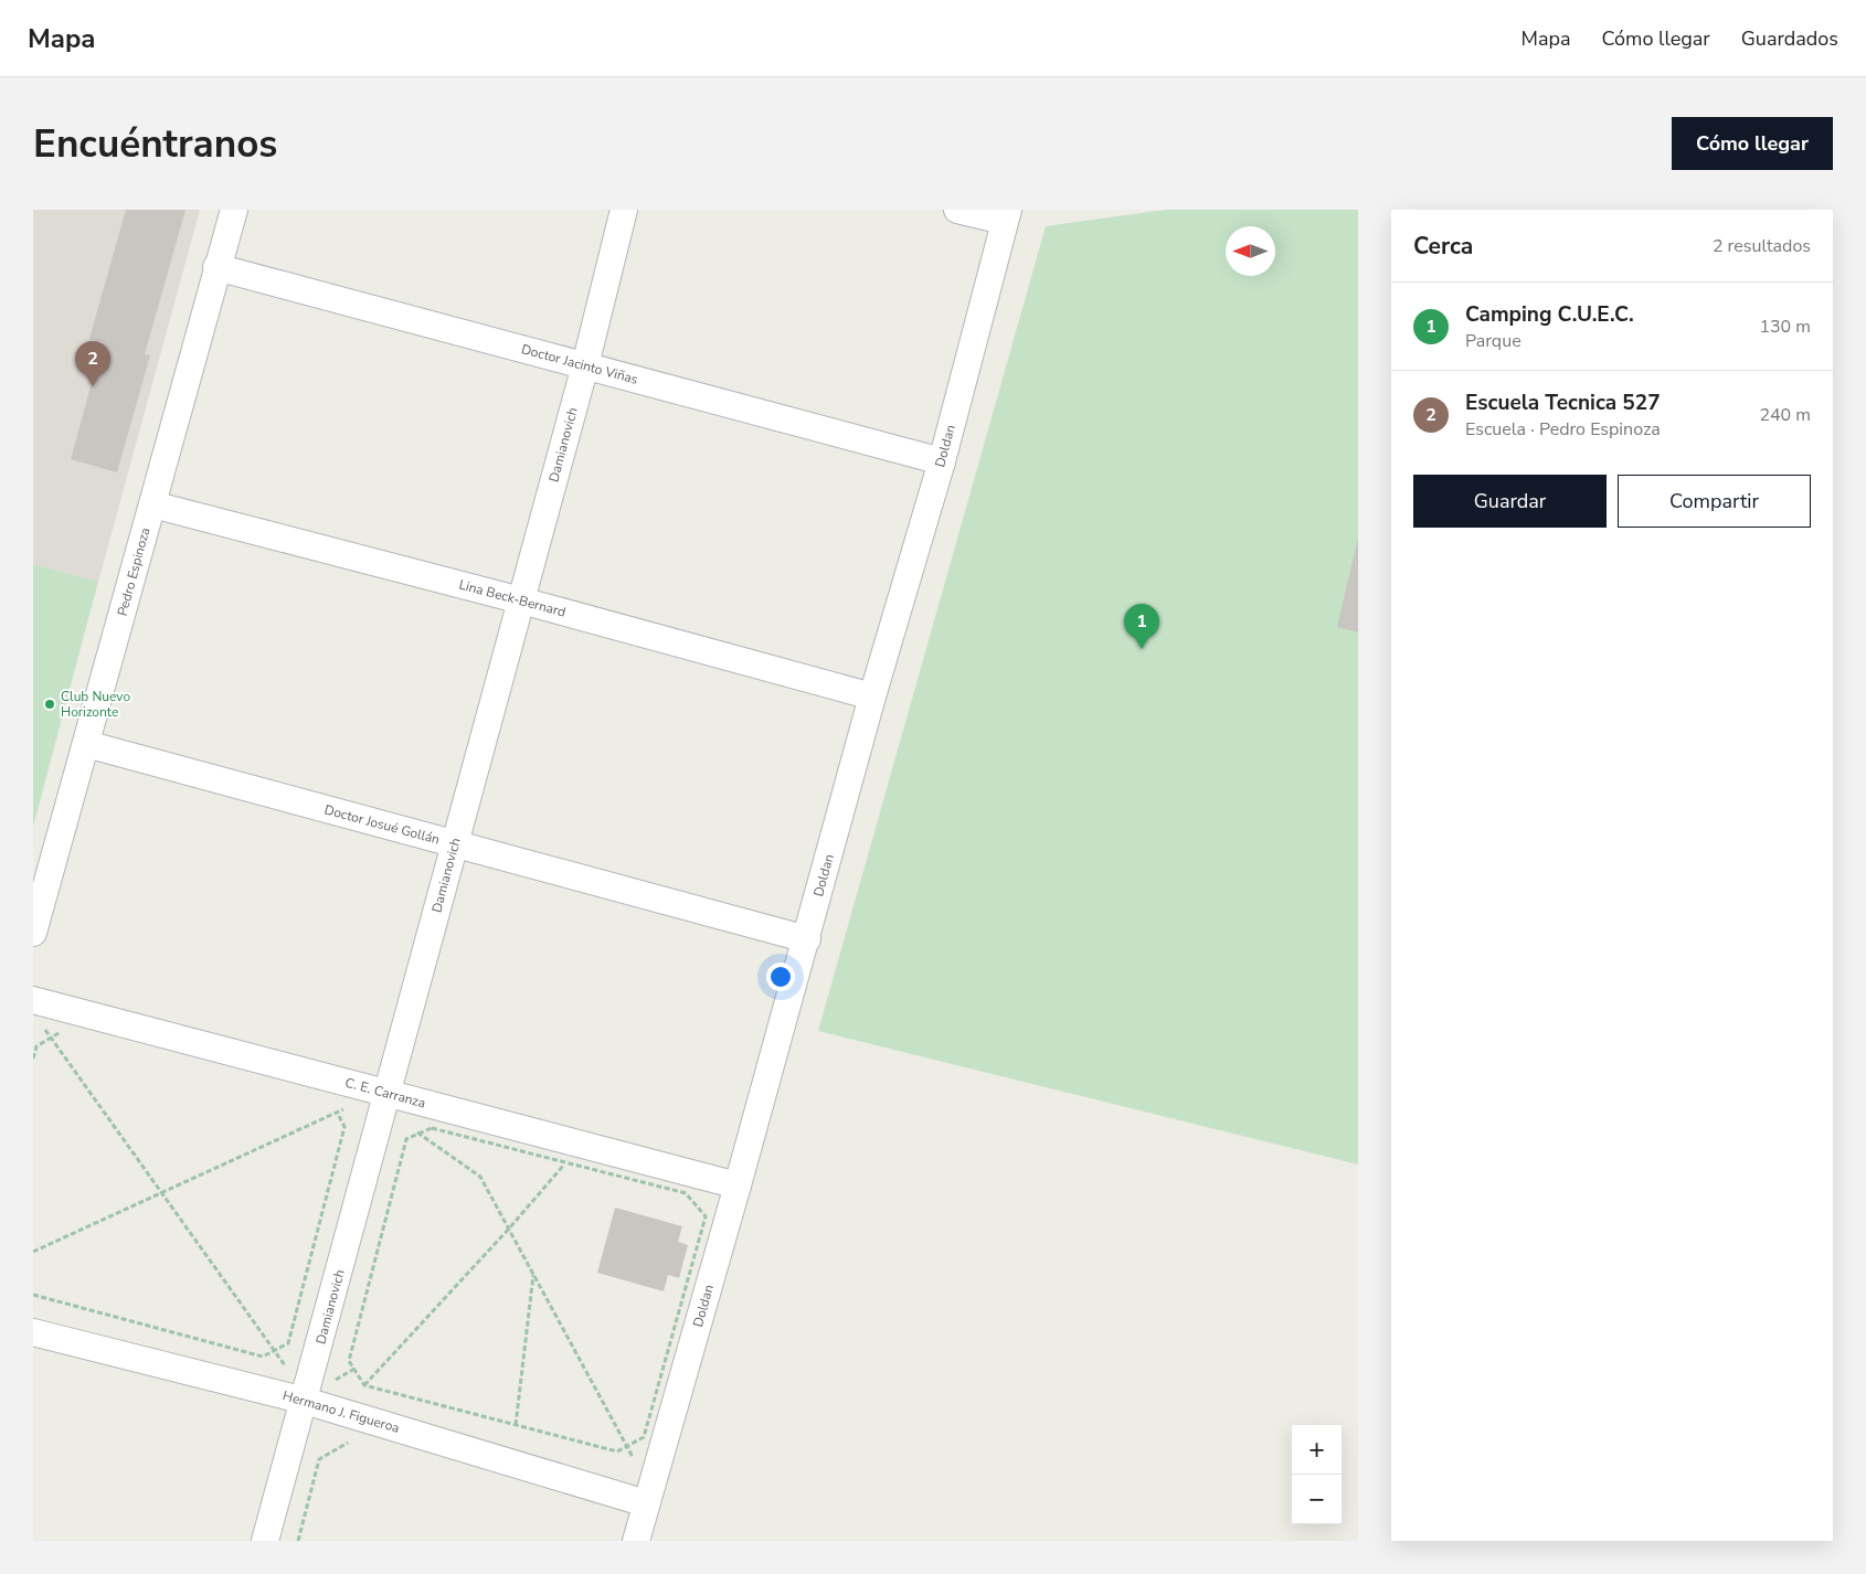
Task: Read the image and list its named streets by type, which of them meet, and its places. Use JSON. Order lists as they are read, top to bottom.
{
  "streets": {
    "street": [
      "Doctor Jacinto Viñas",
      "Damianovich",
      "Doldan",
      "Pedro Espinoza",
      "Lina Beck-Bernard",
      "Doctor Josué Gollán",
      "C. E. Carranza",
      "Hermano J. Figueroa"
    ]
  },
  "crossings": [
    ["Doctor Jacinto Viñas", "Damianovich"],
    ["Doctor Jacinto Viñas", "Doldan"],
    ["Doctor Jacinto Viñas", "Pedro Espinoza"],
    ["Damianovich", "Lina Beck-Bernard"],
    ["Damianovich", "Doctor Josué Gollán"],
    ["Damianovich", "C. E. Carranza"],
    ["Damianovich", "Hermano J. Figueroa"],
    ["Doldan", "Lina Beck-Bernard"],
    ["Doldan", "Doctor Josué Gollán"],
    ["Doldan", "C. E. Carranza"],
    ["Doldan", "Hermano J. Figueroa"],
    ["Pedro Espinoza", "Lina Beck-Bernard"],
    ["Pedro Espinoza", "Doctor Josué Gollán"]
  ],
  "places": ["Club Nuevo Horizonte"],
  "north": "left",
  "page": {
    "header": "Mapa",
    "nav": ["Mapa", "Cómo llegar", "Guardados"],
    "buttons": [
      "Cómo llegar",
      ["Guardar", "Compartir"]
    ],
    "title": "Encuéntranos",
    "heading": ["Cerca", "2 resultados"],
    "list": [
      {
        "mark": "1",
        "name": "Camping C.U.E.C.",
        "note": "Parque",
        "value": "130 m"
      },
      {
        "mark": "2",
        "name": "Escuela Tecnica 527",
        "note": "Escuela · Pedro Espinoza",
        "value": "240 m"
      }
    ],
    "pins": ["2", "1"],
    "map_buttons": ["+", "−"]
  }
}
